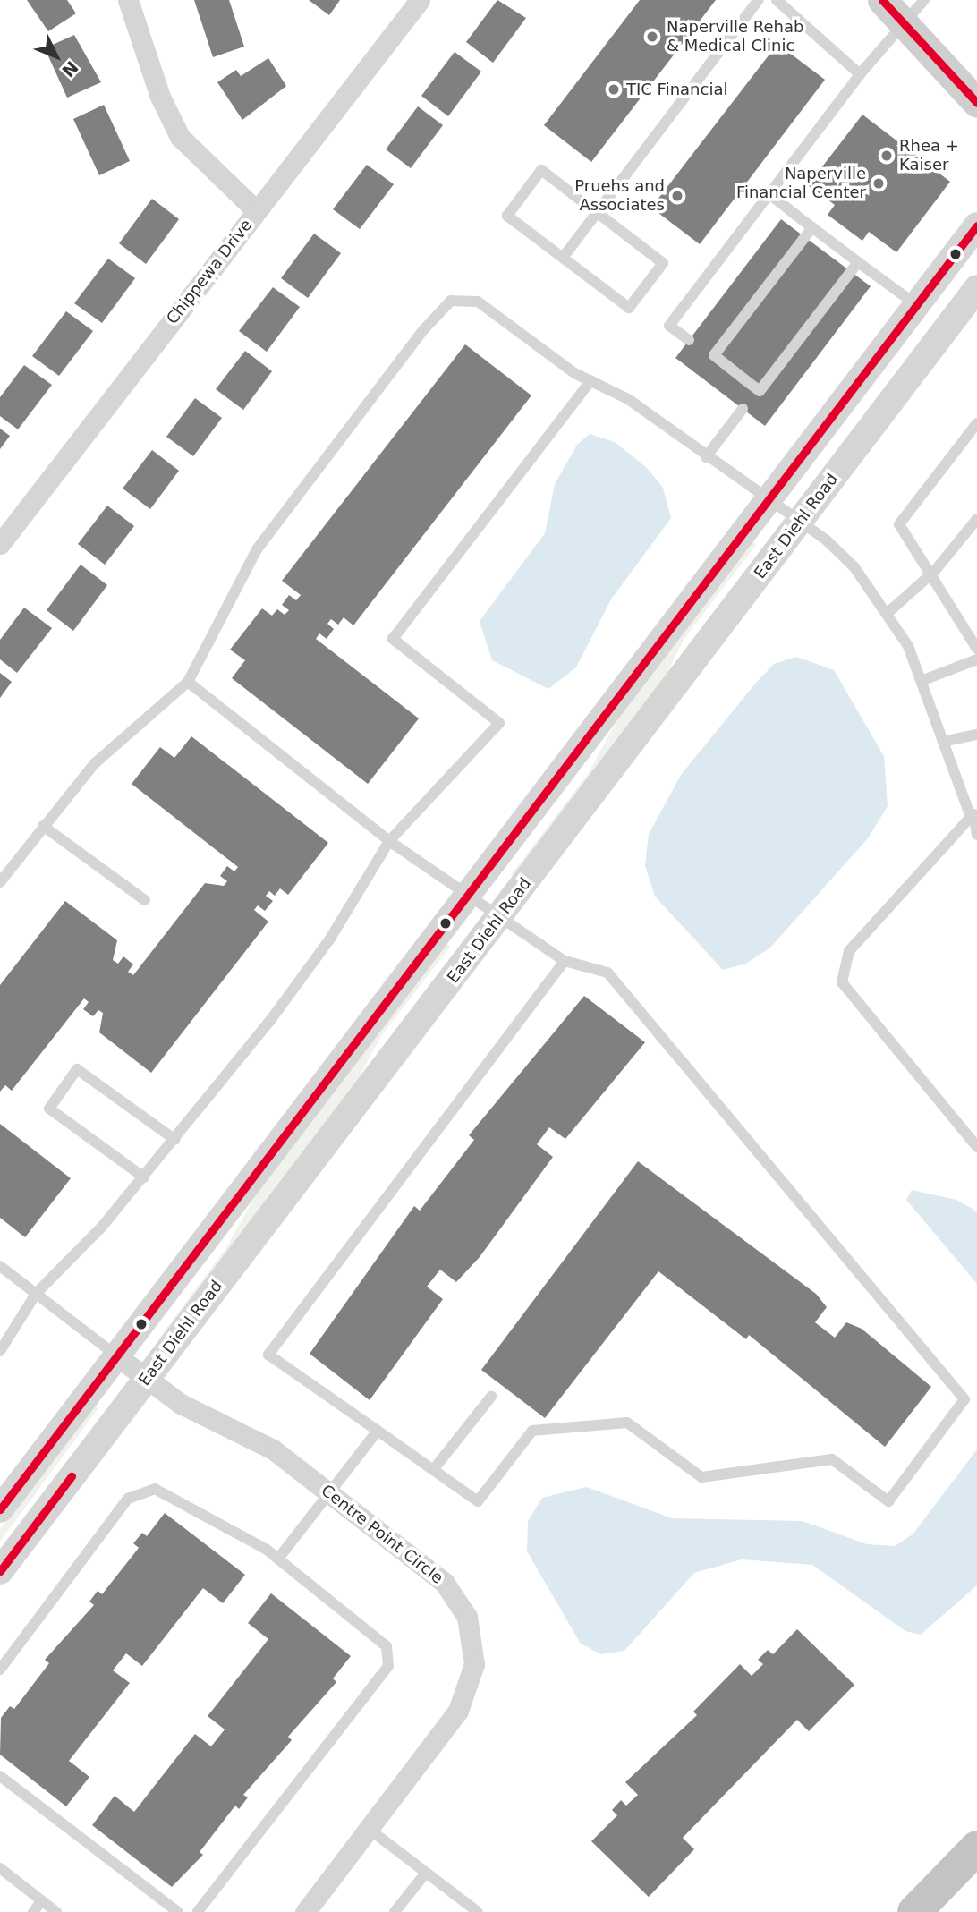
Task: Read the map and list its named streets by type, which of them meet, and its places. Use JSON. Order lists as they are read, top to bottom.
{
  "streets": {
    "street": ["Chippewa Drive", "East Diehl Road", "Centre Point Circle"]
  },
  "crossings": [
    ["East Diehl Road", "Centre Point Circle"]
  ],
  "places": [
    "Naperville Rehab & Medical Clinic",
    "TIC Financial",
    "Rhea + Kaiser",
    "Naperville Financial Center",
    "Pruehs and Associates"
  ],
  "north": "bottom right"
}
